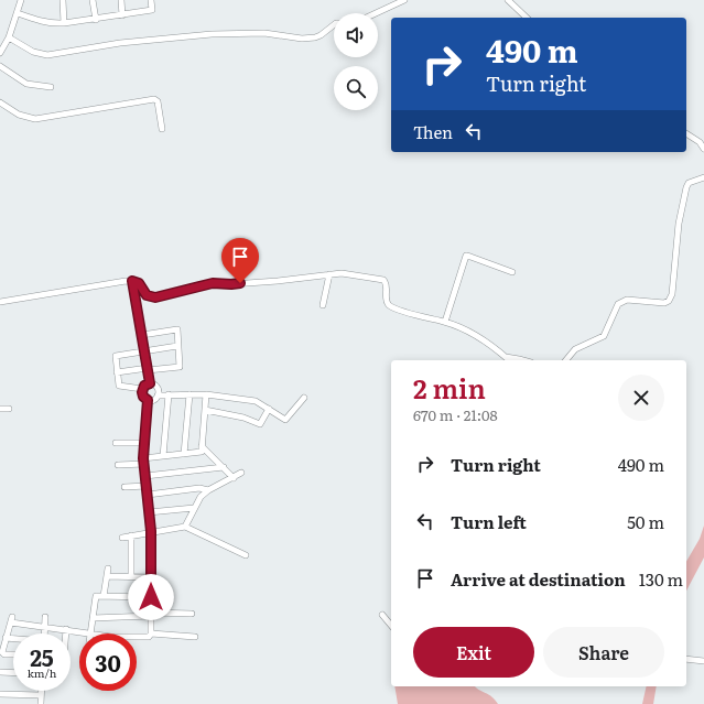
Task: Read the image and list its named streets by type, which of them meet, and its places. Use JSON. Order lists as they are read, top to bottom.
{
  "page": {
    "turn": ["490 m", "Turn right"],
    "then": "Then",
    "heading": ["2 min", "670 m · 21:08"],
    "list": [
      {
        "name": "Turn right",
        "value": "490 m"
      },
      {
        "name": "Turn left",
        "value": "50 m"
      },
      {
        "name": "Arrive at destination",
        "value": "130 m"
      }
    ],
    "buttons": ["Exit", "Share"],
    "speed": "25 km/h",
    "limit": "30"
  }
}
